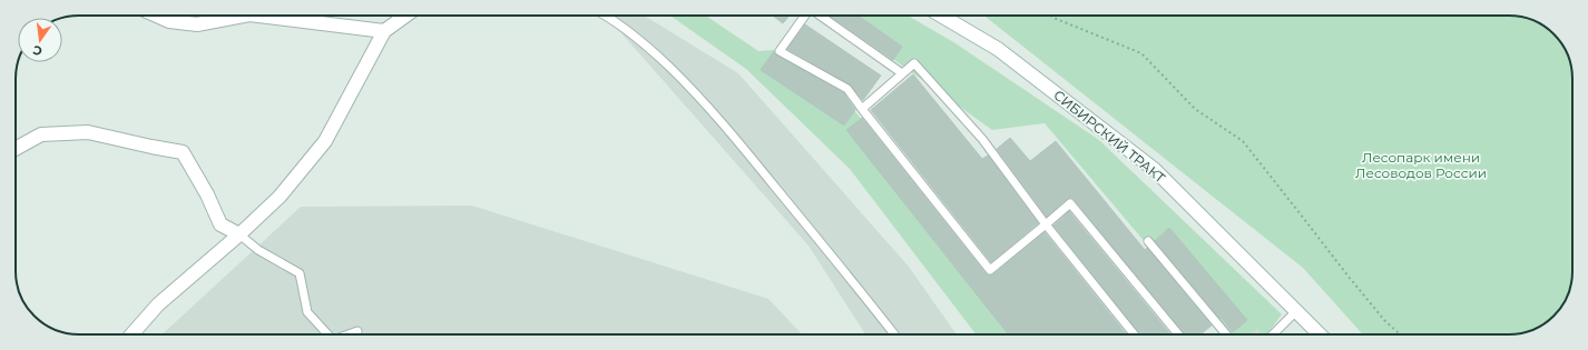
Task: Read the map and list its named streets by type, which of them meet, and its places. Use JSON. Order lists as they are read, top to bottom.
{
  "streets": {
    "street": ["СИБИРСКИЙ ТРАКТ"]
  },
  "parks": ["Лесопарк имени Лесоводов России"],
  "north": "bottom"
}
